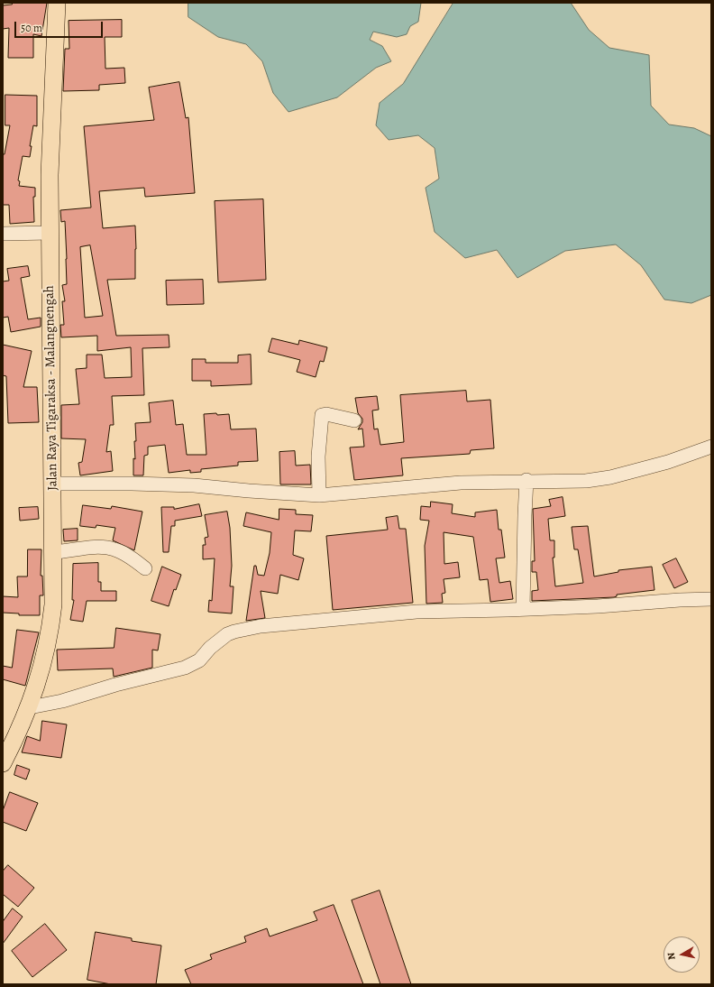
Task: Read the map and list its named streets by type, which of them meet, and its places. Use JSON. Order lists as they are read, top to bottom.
{
  "streets": {
    "main road": ["Jalan Raya Tigaraksa - Malangnengah"]
  },
  "scale_bar": "50 m",
  "north": "left"
}
